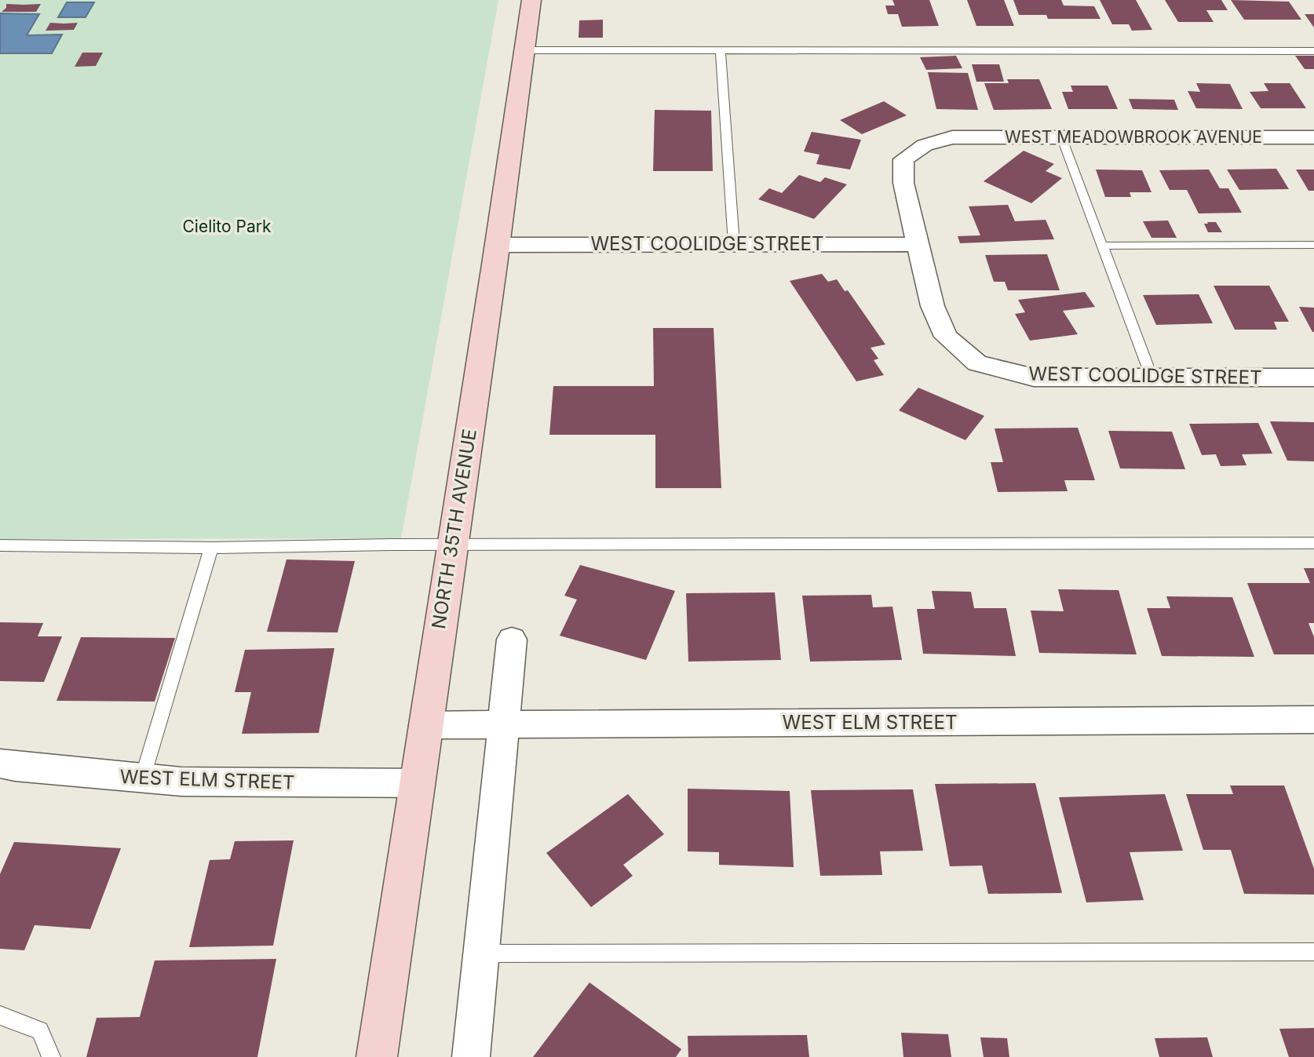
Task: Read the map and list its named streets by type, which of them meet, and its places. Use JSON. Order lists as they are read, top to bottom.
{
  "streets": {
    "main road": ["NORTH 35TH AVENUE"],
    "street": ["WEST MEADOWBROOK AVENUE", "WEST COOLIDGE STREET", "WEST ELM STREET"]
  },
  "crossings": [
    ["WEST MEADOWBROOK AVENUE", "WEST COOLIDGE STREET"],
    ["WEST COOLIDGE STREET", "NORTH 35TH AVENUE"],
    ["NORTH 35TH AVENUE", "WEST ELM STREET"]
  ],
  "parks": ["Cielito Park"]
}
